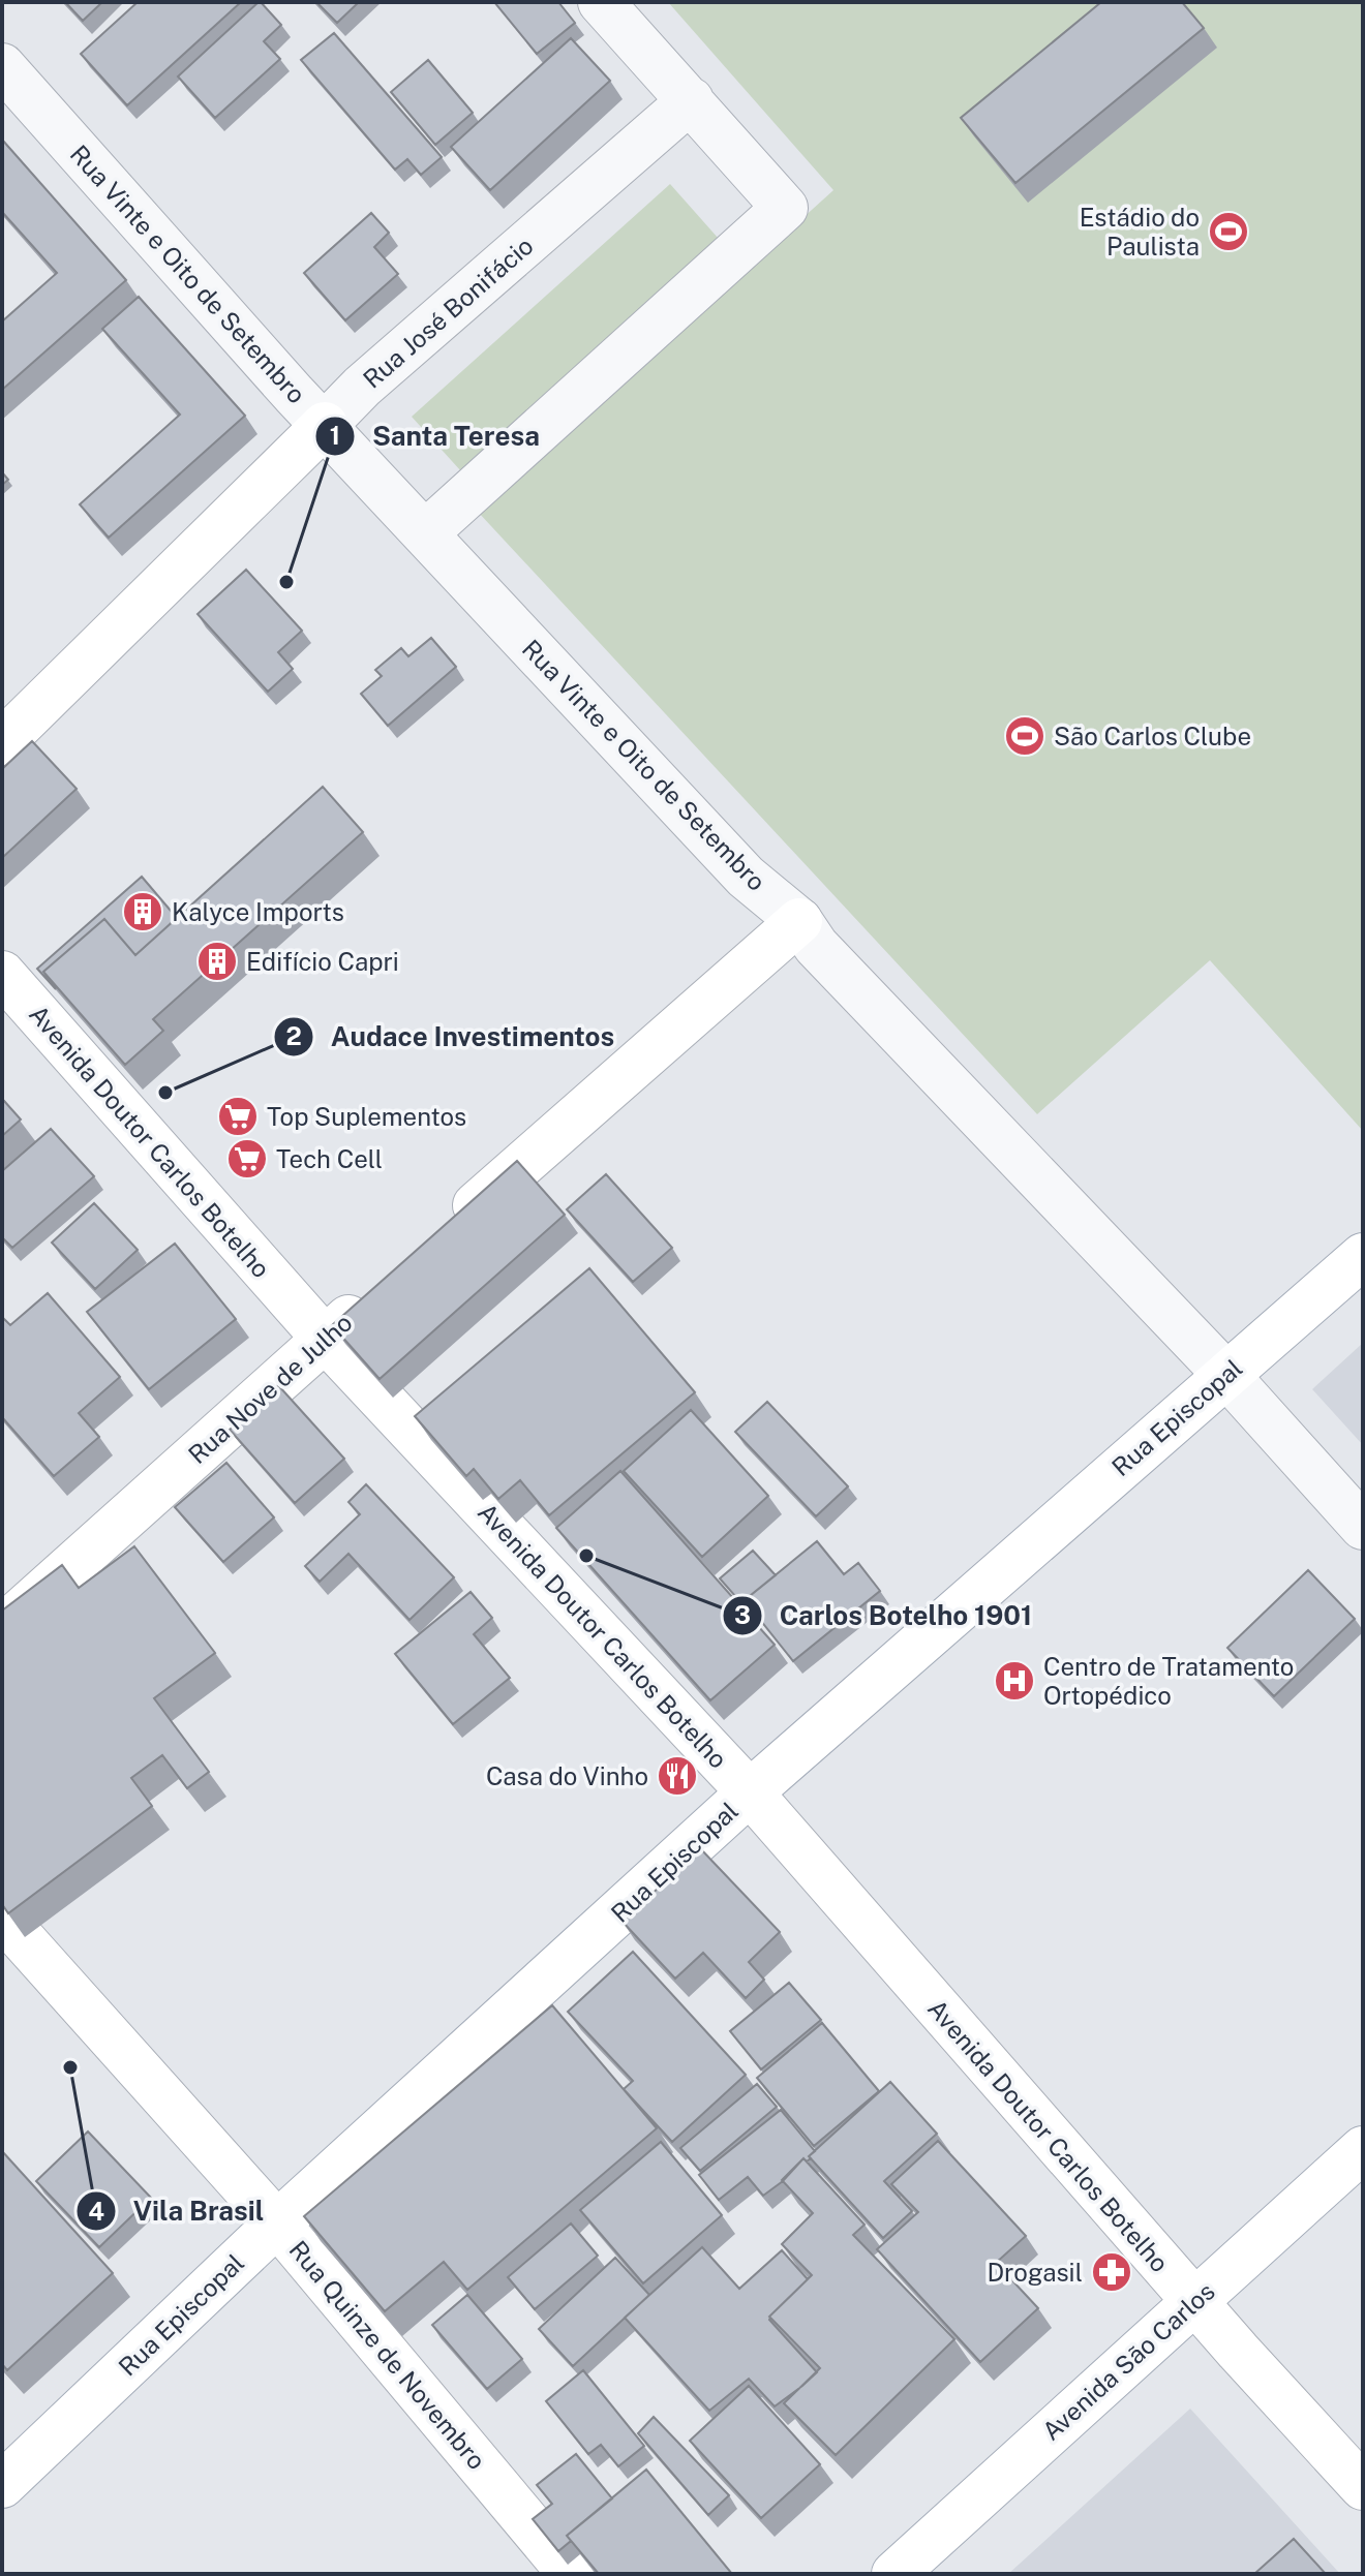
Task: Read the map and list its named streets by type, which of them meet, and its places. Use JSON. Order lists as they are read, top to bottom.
{
  "streets": {
    "main road": [
      "Rua José Bonifácio",
      "Avenida Doutor Carlos Botelho",
      "Rua Nove de Julho",
      "Rua Episcopal",
      "Rua Quinze de Novembro",
      "Avenida São Carlos"
    ],
    "street": ["Rua Vinte e Oito de Setembro"]
  },
  "crossings": [
    ["Rua Vinte e Oito de Setembro", "Rua José Bonifácio"],
    ["Rua Vinte e Oito de Setembro", "Rua Episcopal"],
    ["Avenida Doutor Carlos Botelho", "Rua Nove de Julho"],
    ["Avenida Doutor Carlos Botelho", "Rua Episcopal"],
    ["Avenida Doutor Carlos Botelho", "Avenida São Carlos"],
    ["Rua Episcopal", "Rua Quinze de Novembro"]
  ],
  "places": {
    "sports": ["Estádio do Paulista", "São Carlos Clube"],
    "other": [
      "Santa Teresa",
      "Audace Investimentos",
      "Carlos Botelho 1901",
      "Vila Brasil"
    ],
    "building": ["Kalyce Imports", "Edifício Capri"],
    "supermarket": ["Top Suplementos", "Tech Cell"],
    "hospital": ["Centro de Tratamento Ortopédico"],
    "restaurant": ["Casa do Vinho"],
    "pharmacy": ["Drogasil"]
  }
}
